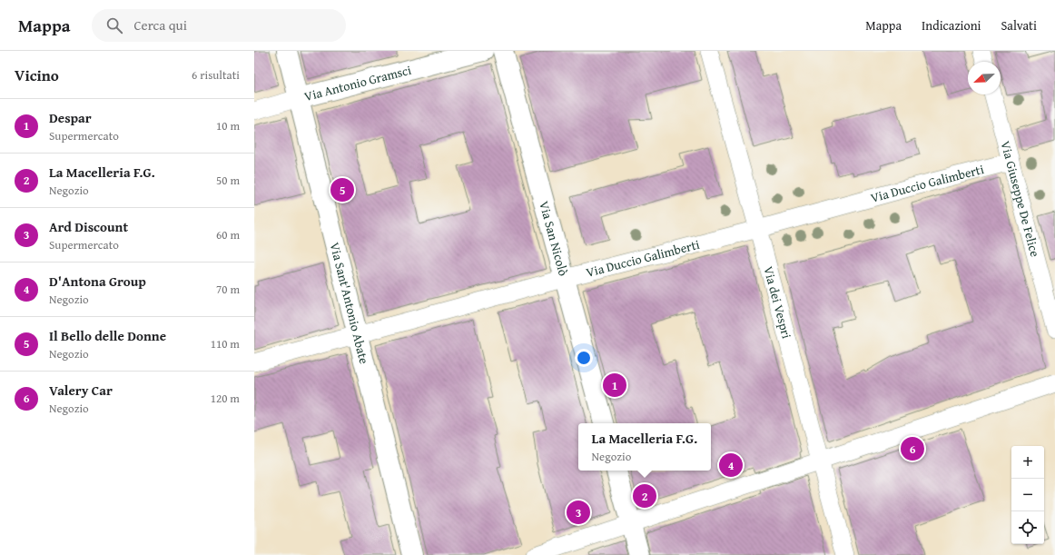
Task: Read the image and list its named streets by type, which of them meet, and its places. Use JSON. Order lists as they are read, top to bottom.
{
  "streets": {
    "street": [
      "Via Antonio Gramsci",
      "Via Duccio Galimberti",
      "Via Giuseppe De Felice",
      "Via San Nicolò",
      "Via Sant'Antonio Abate",
      "Via dei Vespri"
    ]
  },
  "crossings": [
    ["Via Antonio Gramsci", "Via Sant'Antonio Abate"],
    ["Via Duccio Galimberti", "Via Giuseppe De Felice"],
    ["Via Duccio Galimberti", "Via San Nicolò"],
    ["Via Duccio Galimberti", "Via Sant'Antonio Abate"],
    ["Via Duccio Galimberti", "Via dei Vespri"]
  ],
  "north": "bottom left",
  "page": {
    "header": "Mappa",
    "search": "Cerca qui",
    "nav": ["Mappa", "Indicazioni", "Salvati"],
    "heading": ["Vicino", "6 risultati"],
    "list": [
      {
        "mark": "1",
        "name": "Despar",
        "note": "Supermercato",
        "value": "10 m"
      },
      {
        "mark": "2",
        "name": "La Macelleria F.G.",
        "note": "Negozio",
        "value": "50 m"
      },
      {
        "mark": "3",
        "name": "Ard Discount",
        "note": "Supermercato",
        "value": "60 m"
      },
      {
        "mark": "4",
        "name": "D'Antona Group",
        "note": "Negozio",
        "value": "70 m"
      },
      {
        "mark": "5",
        "name": "Il Bello delle Donne",
        "note": "Negozio",
        "value": "110 m"
      },
      {
        "mark": "6",
        "name": "Valery Car",
        "note": "Negozio",
        "value": "120 m"
      }
    ],
    "pins": [
      "5",
      "1",
      "6",
      "4",
      "2",
      "3"
    ],
    "popup": ["La Macelleria F.G.", "Negozio"],
    "map_buttons": ["+", "−"]
  }
}
